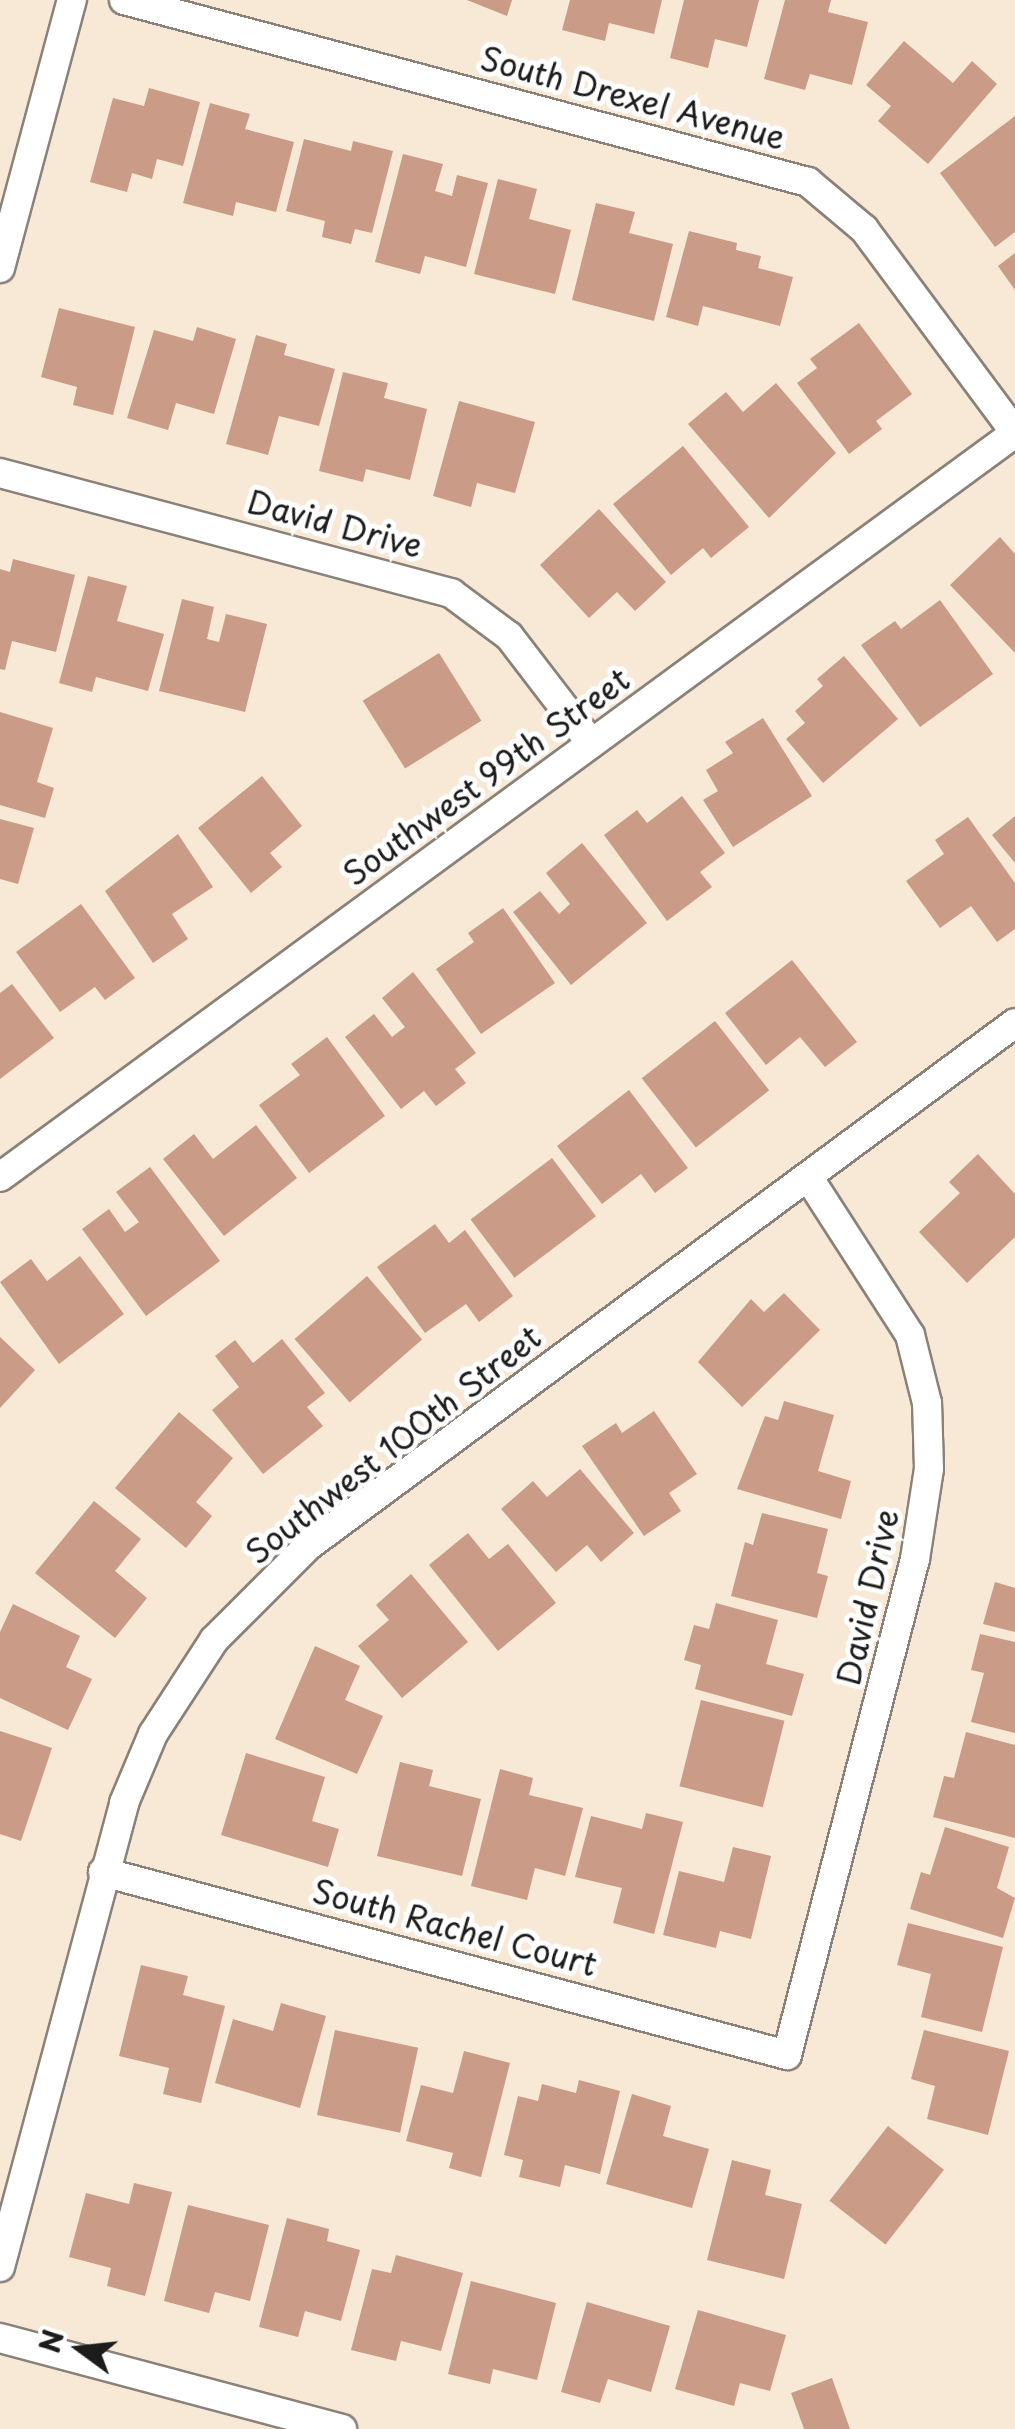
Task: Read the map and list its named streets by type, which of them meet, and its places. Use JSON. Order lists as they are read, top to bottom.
{
  "streets": {
    "street": [
      "South Drexel Avenue",
      "David Drive",
      "Southwest 99th Street",
      "Southwest 100th Street",
      "South Rachel Court"
    ]
  },
  "crossings": [
    ["South Drexel Avenue", "Southwest 99th Street"],
    ["David Drive", "Southwest 99th Street"],
    ["David Drive", "Southwest 100th Street"],
    ["David Drive", "South Rachel Court"],
    ["Southwest 100th Street", "South Rachel Court"]
  ],
  "north": "left"
}
